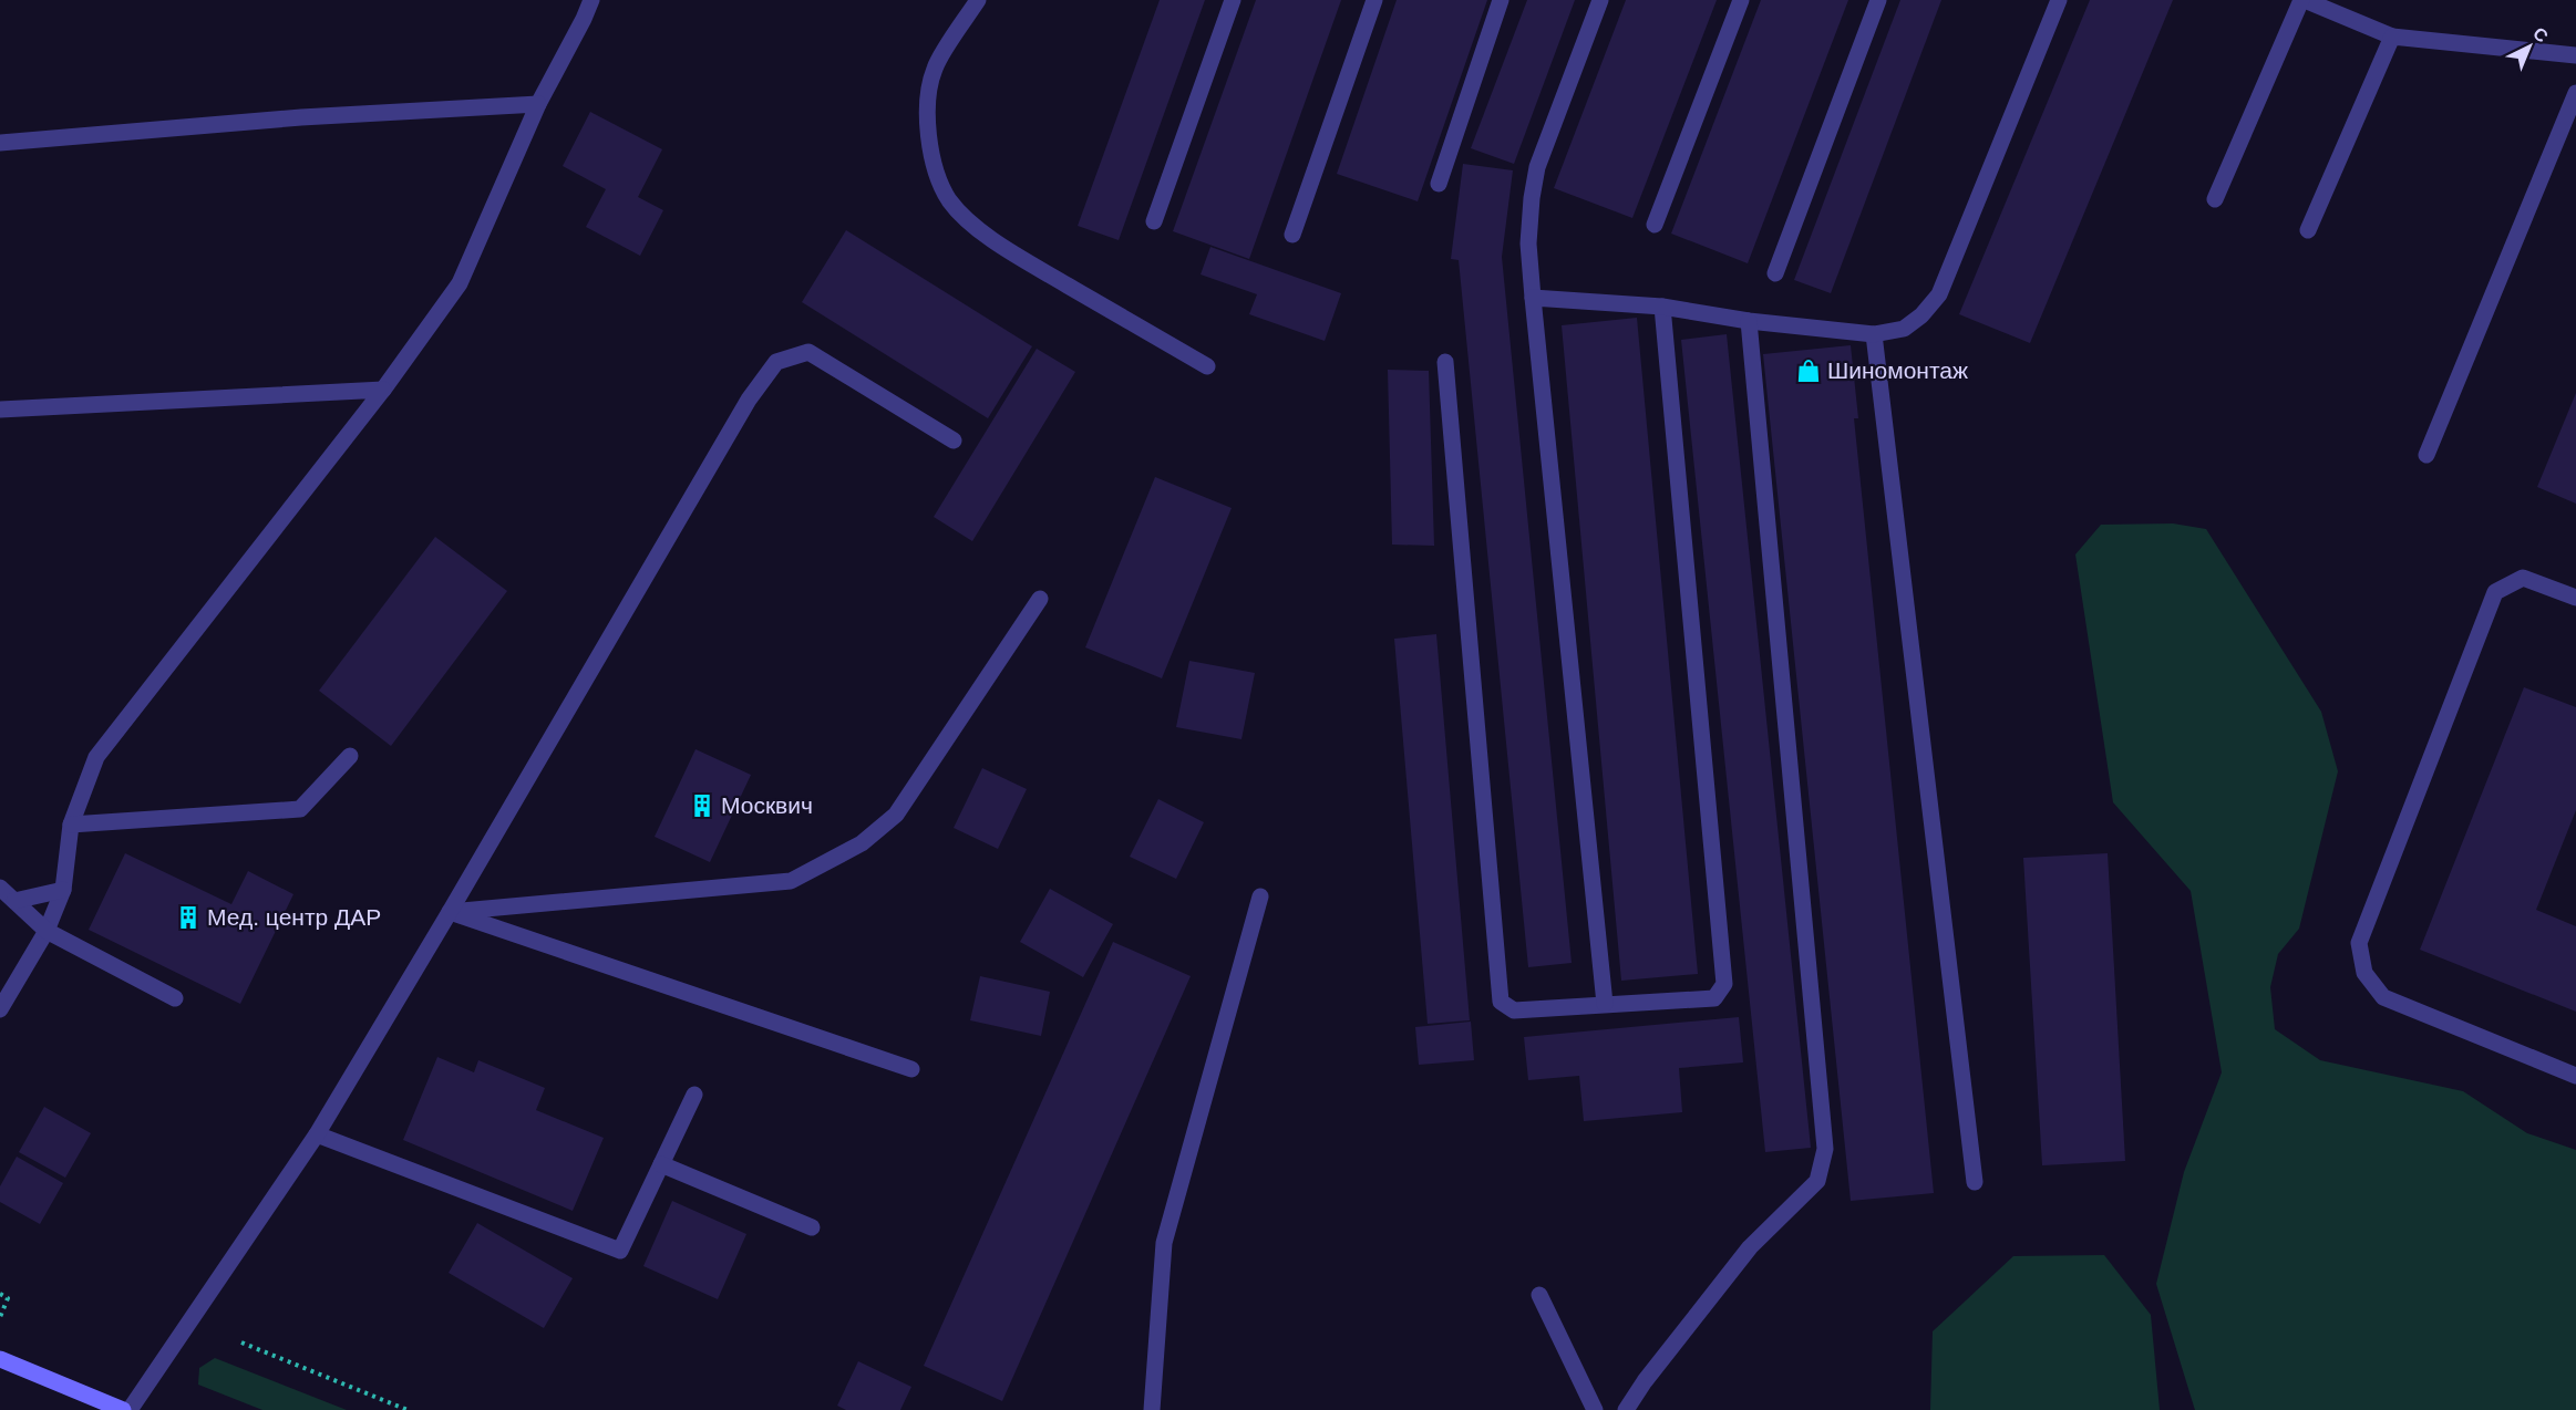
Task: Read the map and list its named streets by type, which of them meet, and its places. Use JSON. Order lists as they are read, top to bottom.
{
  "places": {
    "shop": ["Шиномонтаж"],
    "building": ["Москвич", "Мед. центр ДАР"]
  },
  "north": "top right"
}
